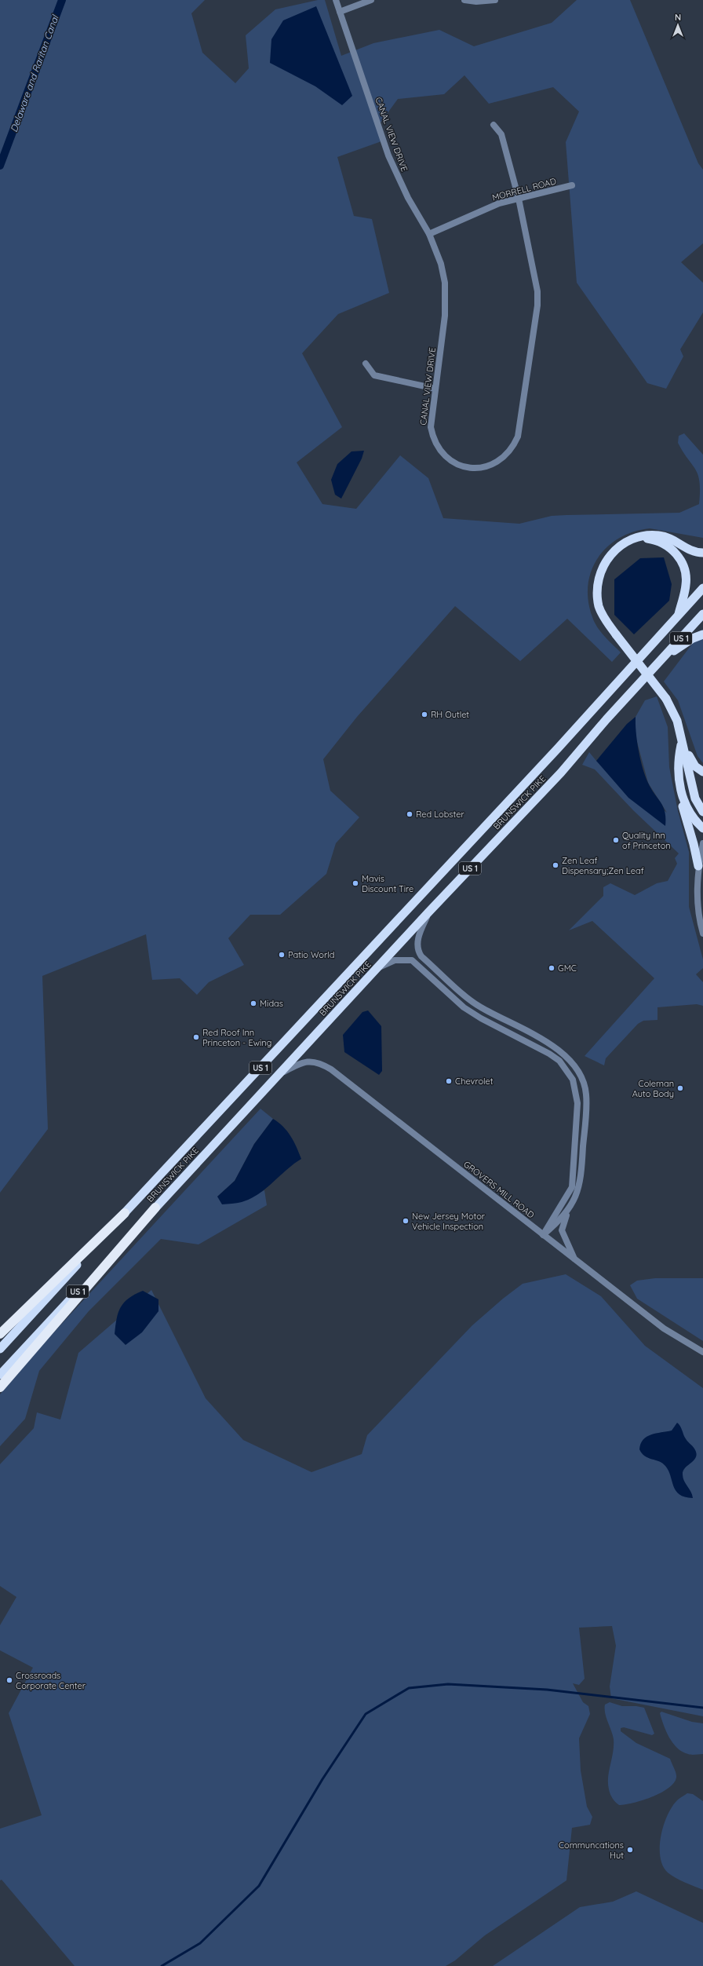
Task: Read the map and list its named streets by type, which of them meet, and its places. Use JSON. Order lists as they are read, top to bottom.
{
  "streets": {
    "highway": ["US 1", "BRUNSWICK PIKE"],
    "street": ["CANAL VIEW DRIVE", "MORRELL ROAD", "GROVERS MILL ROAD"]
  },
  "crossings": [
    ["CANAL VIEW DRIVE", "MORRELL ROAD"],
    ["BRUNSWICK PIKE", "GROVERS MILL ROAD"]
  ],
  "water": ["Delaware and Raritan Canal"],
  "places": [
    "RH Outlet",
    "Red Lobster",
    "Quality Inn of Princeton",
    "Zen Leaf Dispensary;Zen Leaf",
    "Mavis Discount Tire",
    "Patio World",
    "GMC",
    "Midas",
    "Red Roof Inn Princeton - Ewing",
    "Chevrolet",
    "Coleman Auto Body",
    "New Jersey Motor Vehicle Inspection",
    "Crossroads Corporate Center",
    "Communcations Hut"
  ],
  "north": "top"
}
